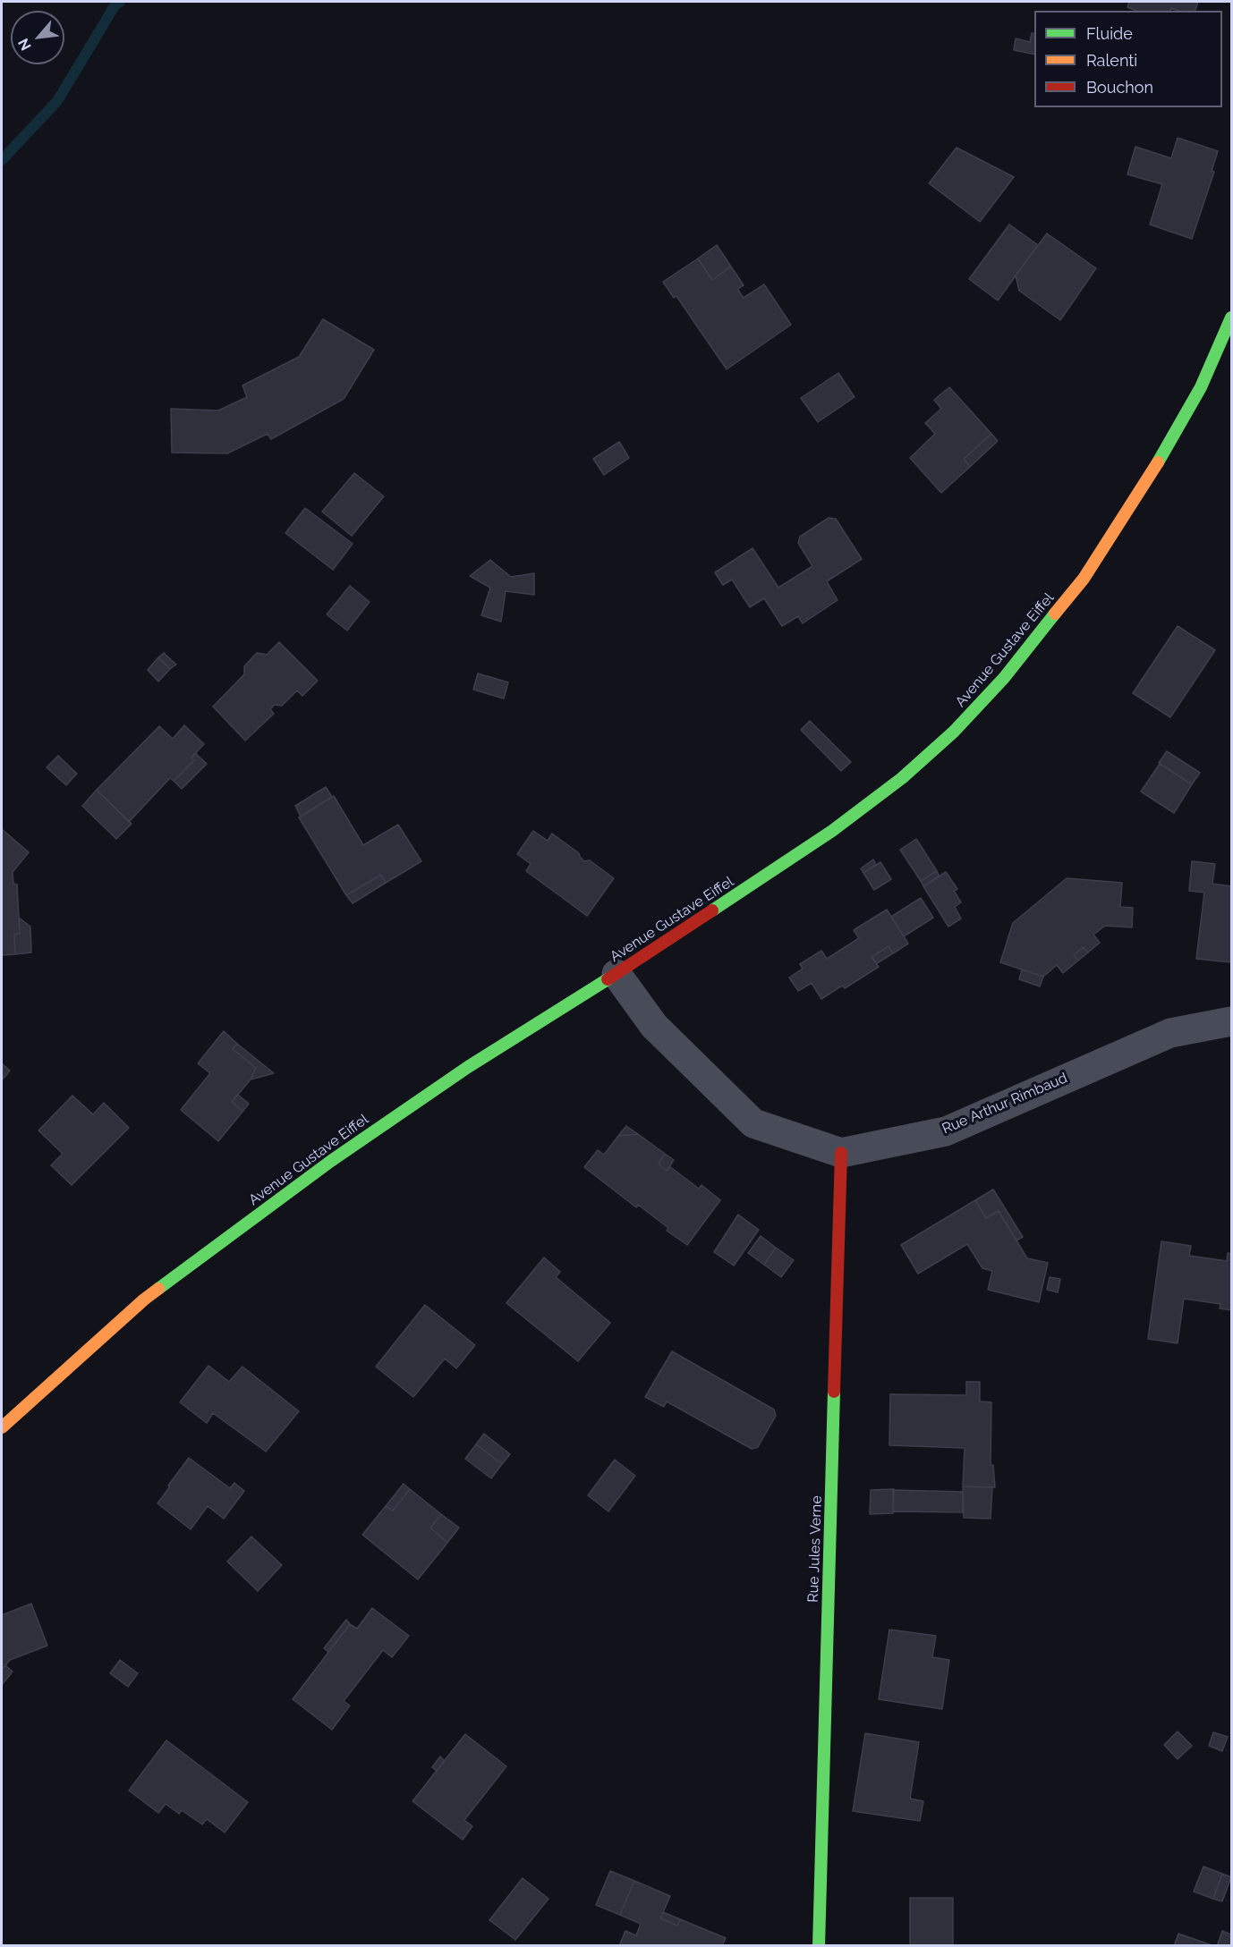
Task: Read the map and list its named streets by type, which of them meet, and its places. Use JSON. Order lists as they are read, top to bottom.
{
  "streets": {
    "street": ["Avenue Gustave Eiffel", "Rue Arthur Rimbaud", "Rue Jules Verne"]
  },
  "crossings": [
    ["Rue Arthur Rimbaud", "Rue Jules Verne"]
  ],
  "legend": ["Fluide", "Ralenti", "Bouchon"],
  "north": "bottom left"
}
